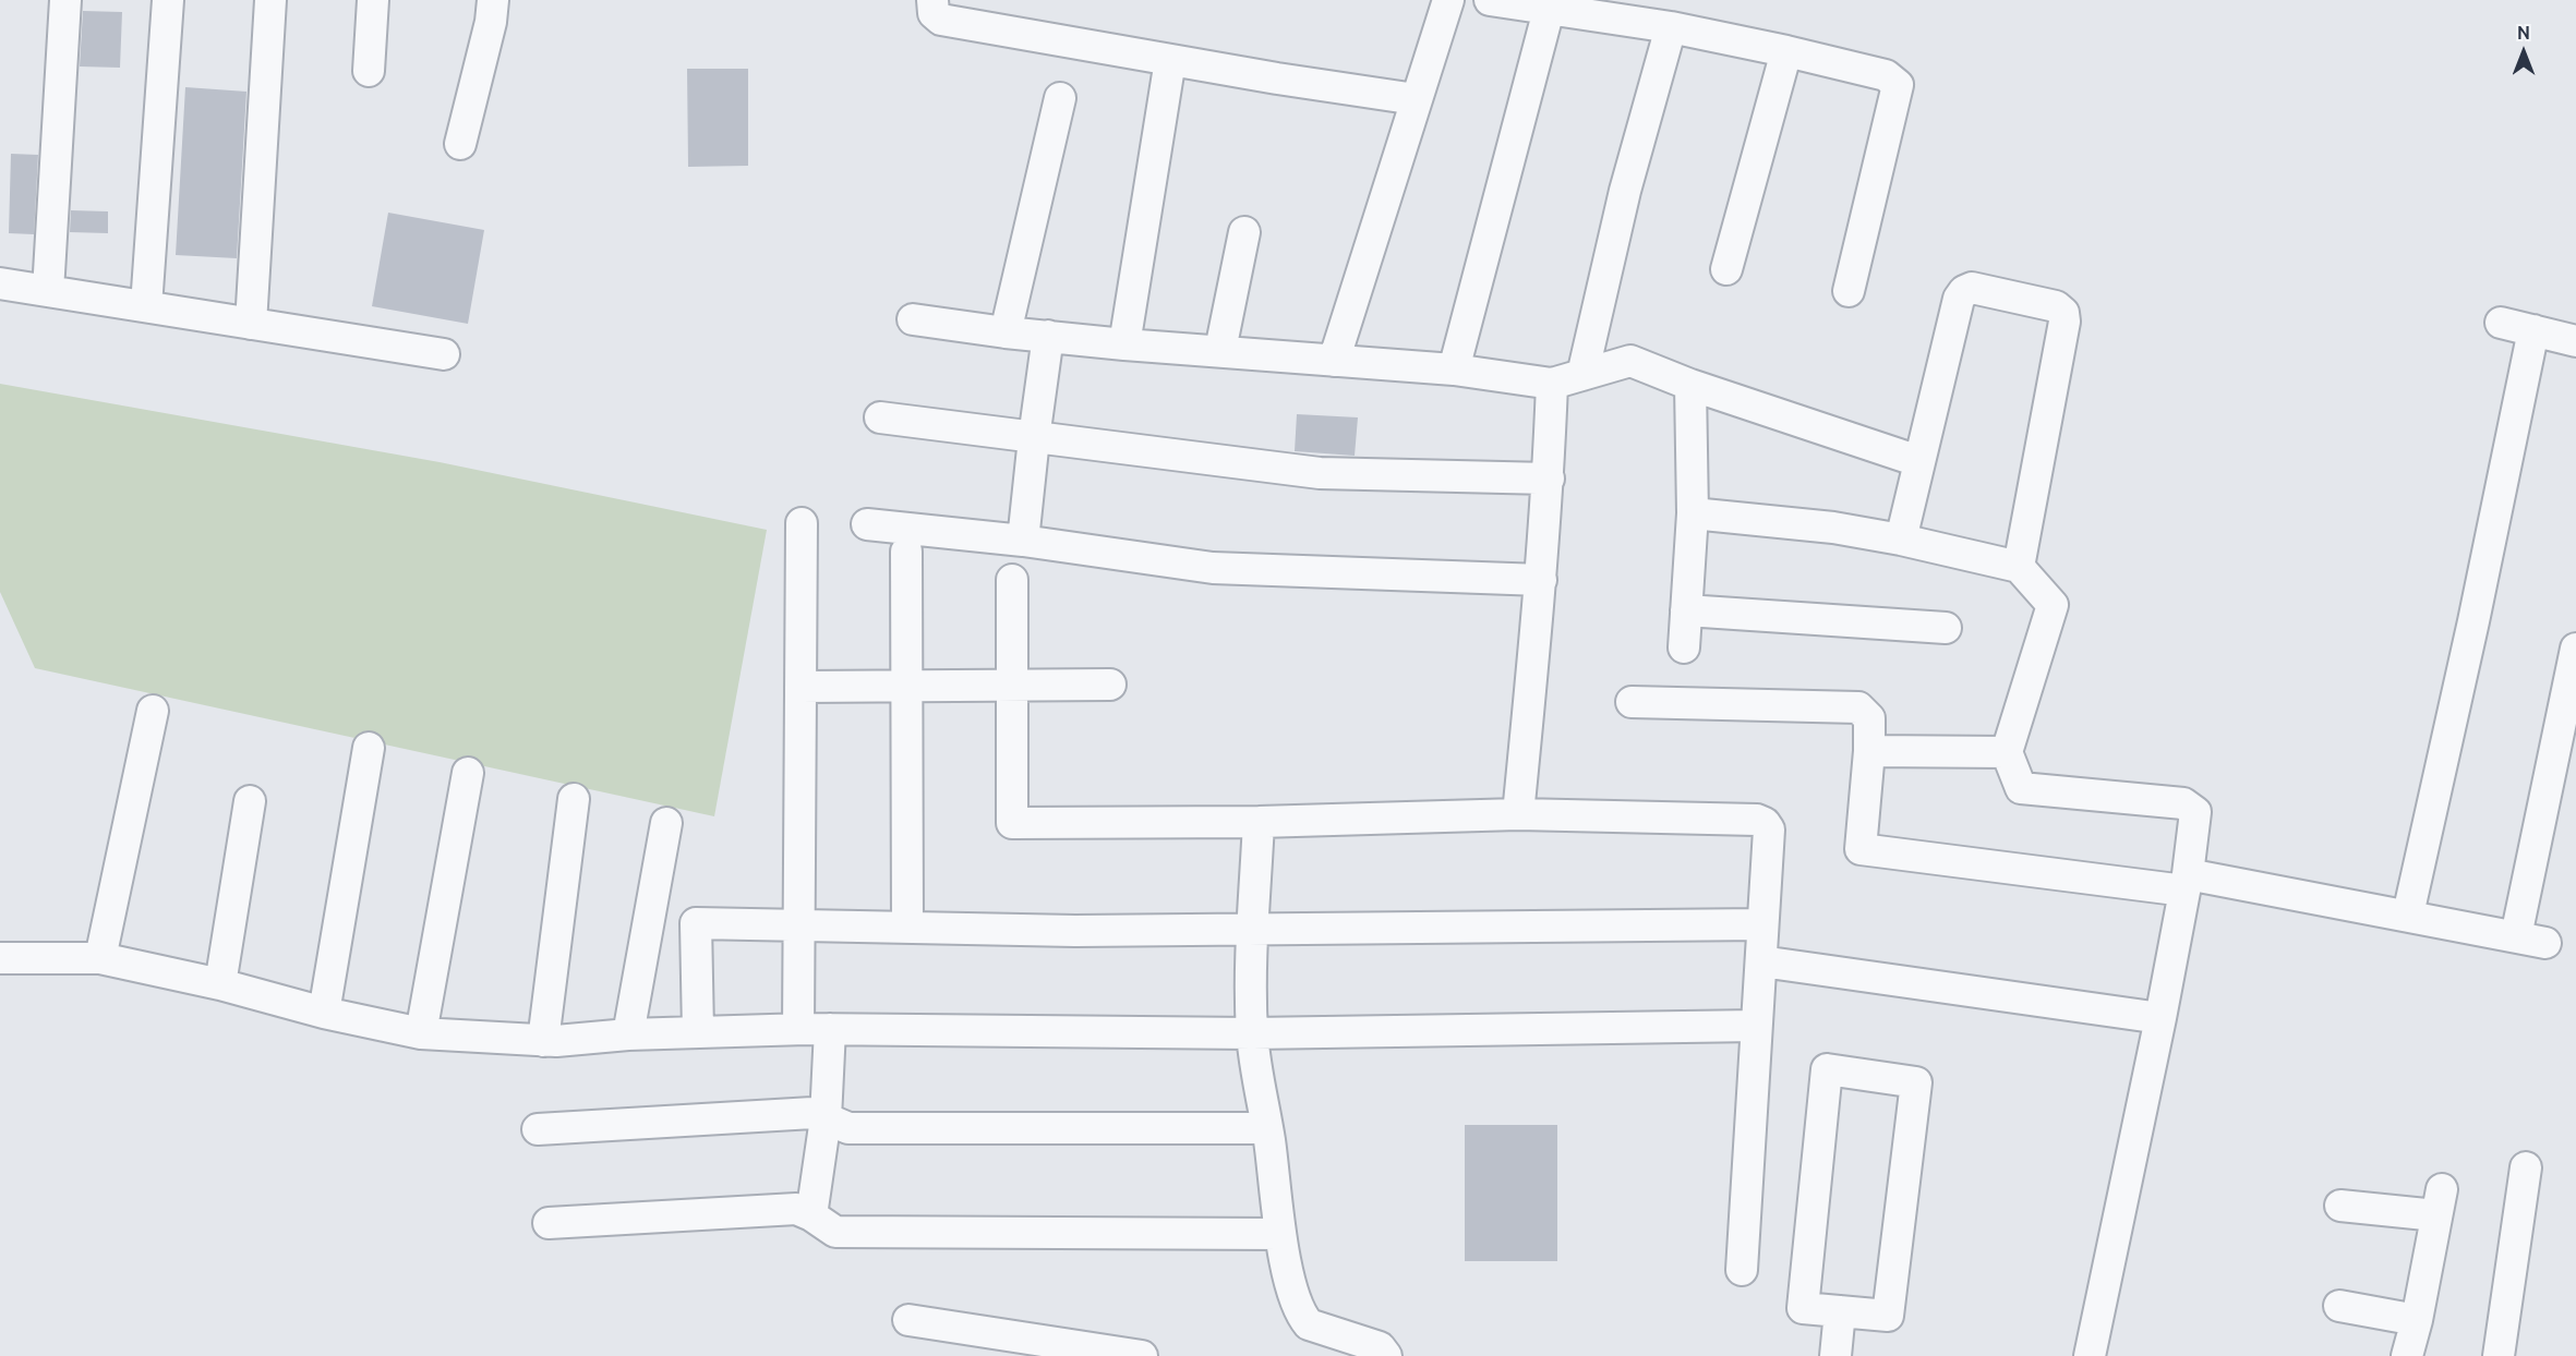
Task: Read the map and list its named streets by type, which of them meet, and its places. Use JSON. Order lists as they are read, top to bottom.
{
  "north": "top"
}
